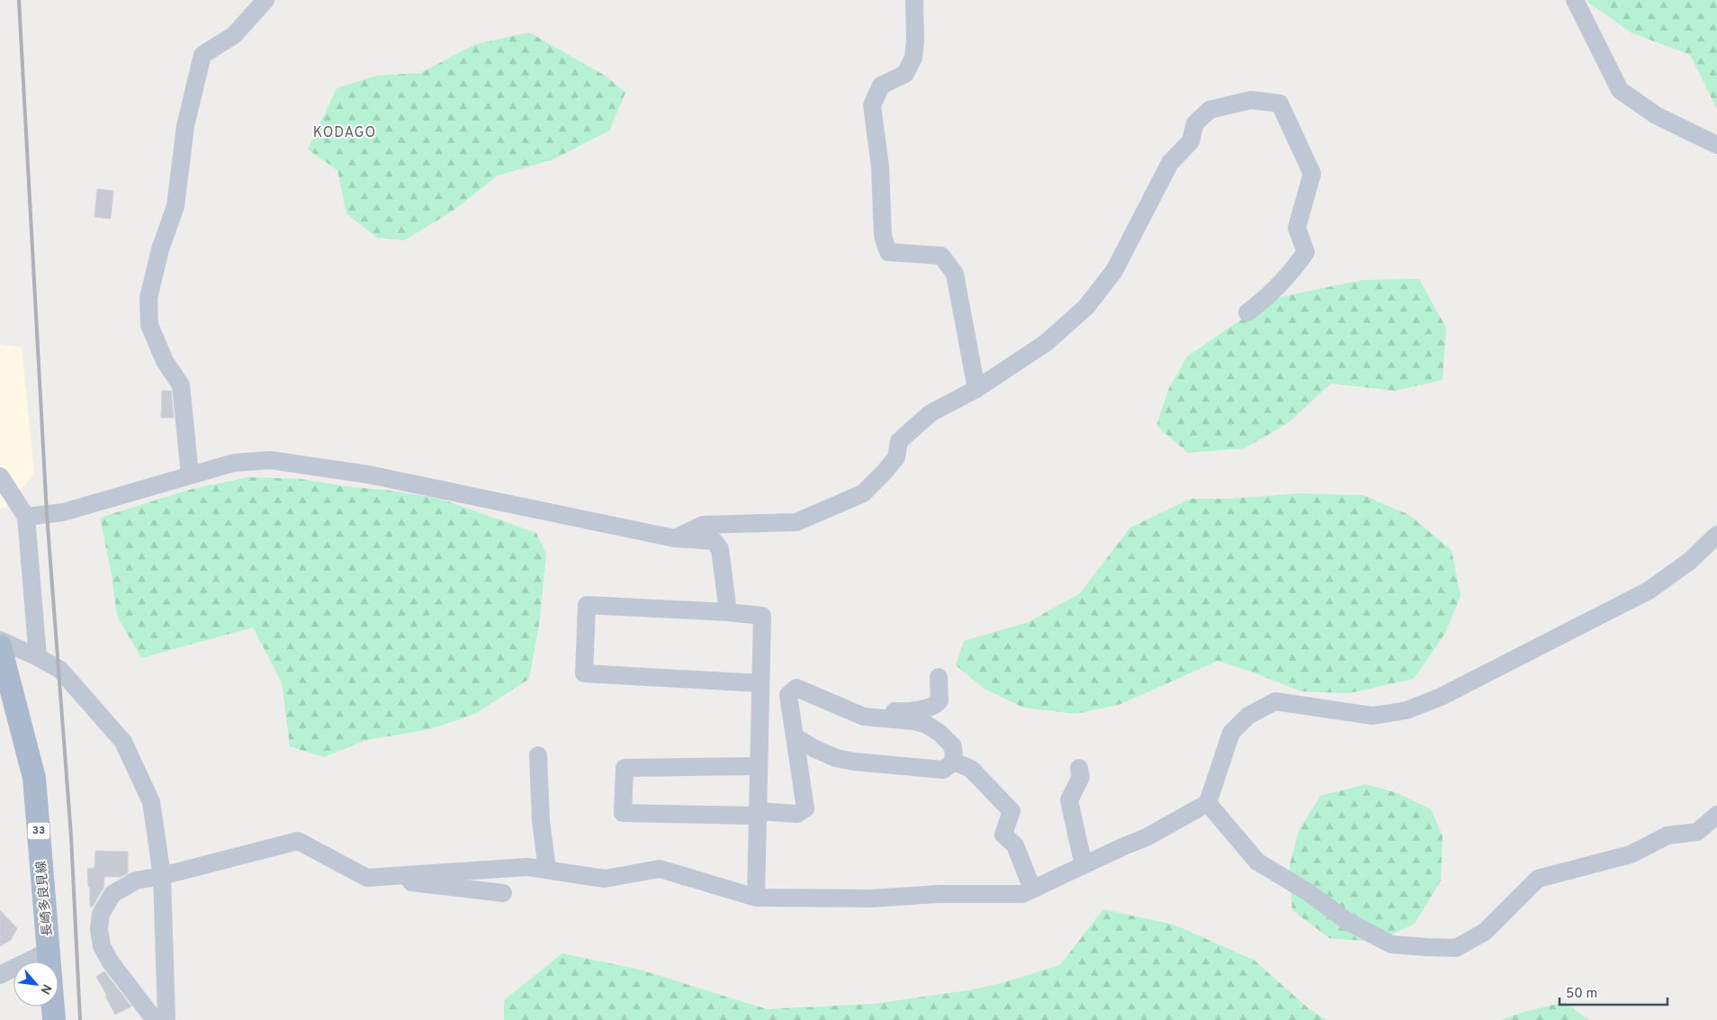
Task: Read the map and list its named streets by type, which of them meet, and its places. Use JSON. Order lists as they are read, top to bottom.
{
  "streets": {
    "main road": ["33", "長崎多良見線"]
  },
  "districts": ["KODAGO"],
  "scale_bar": "50 m",
  "north": "bottom right"
}
